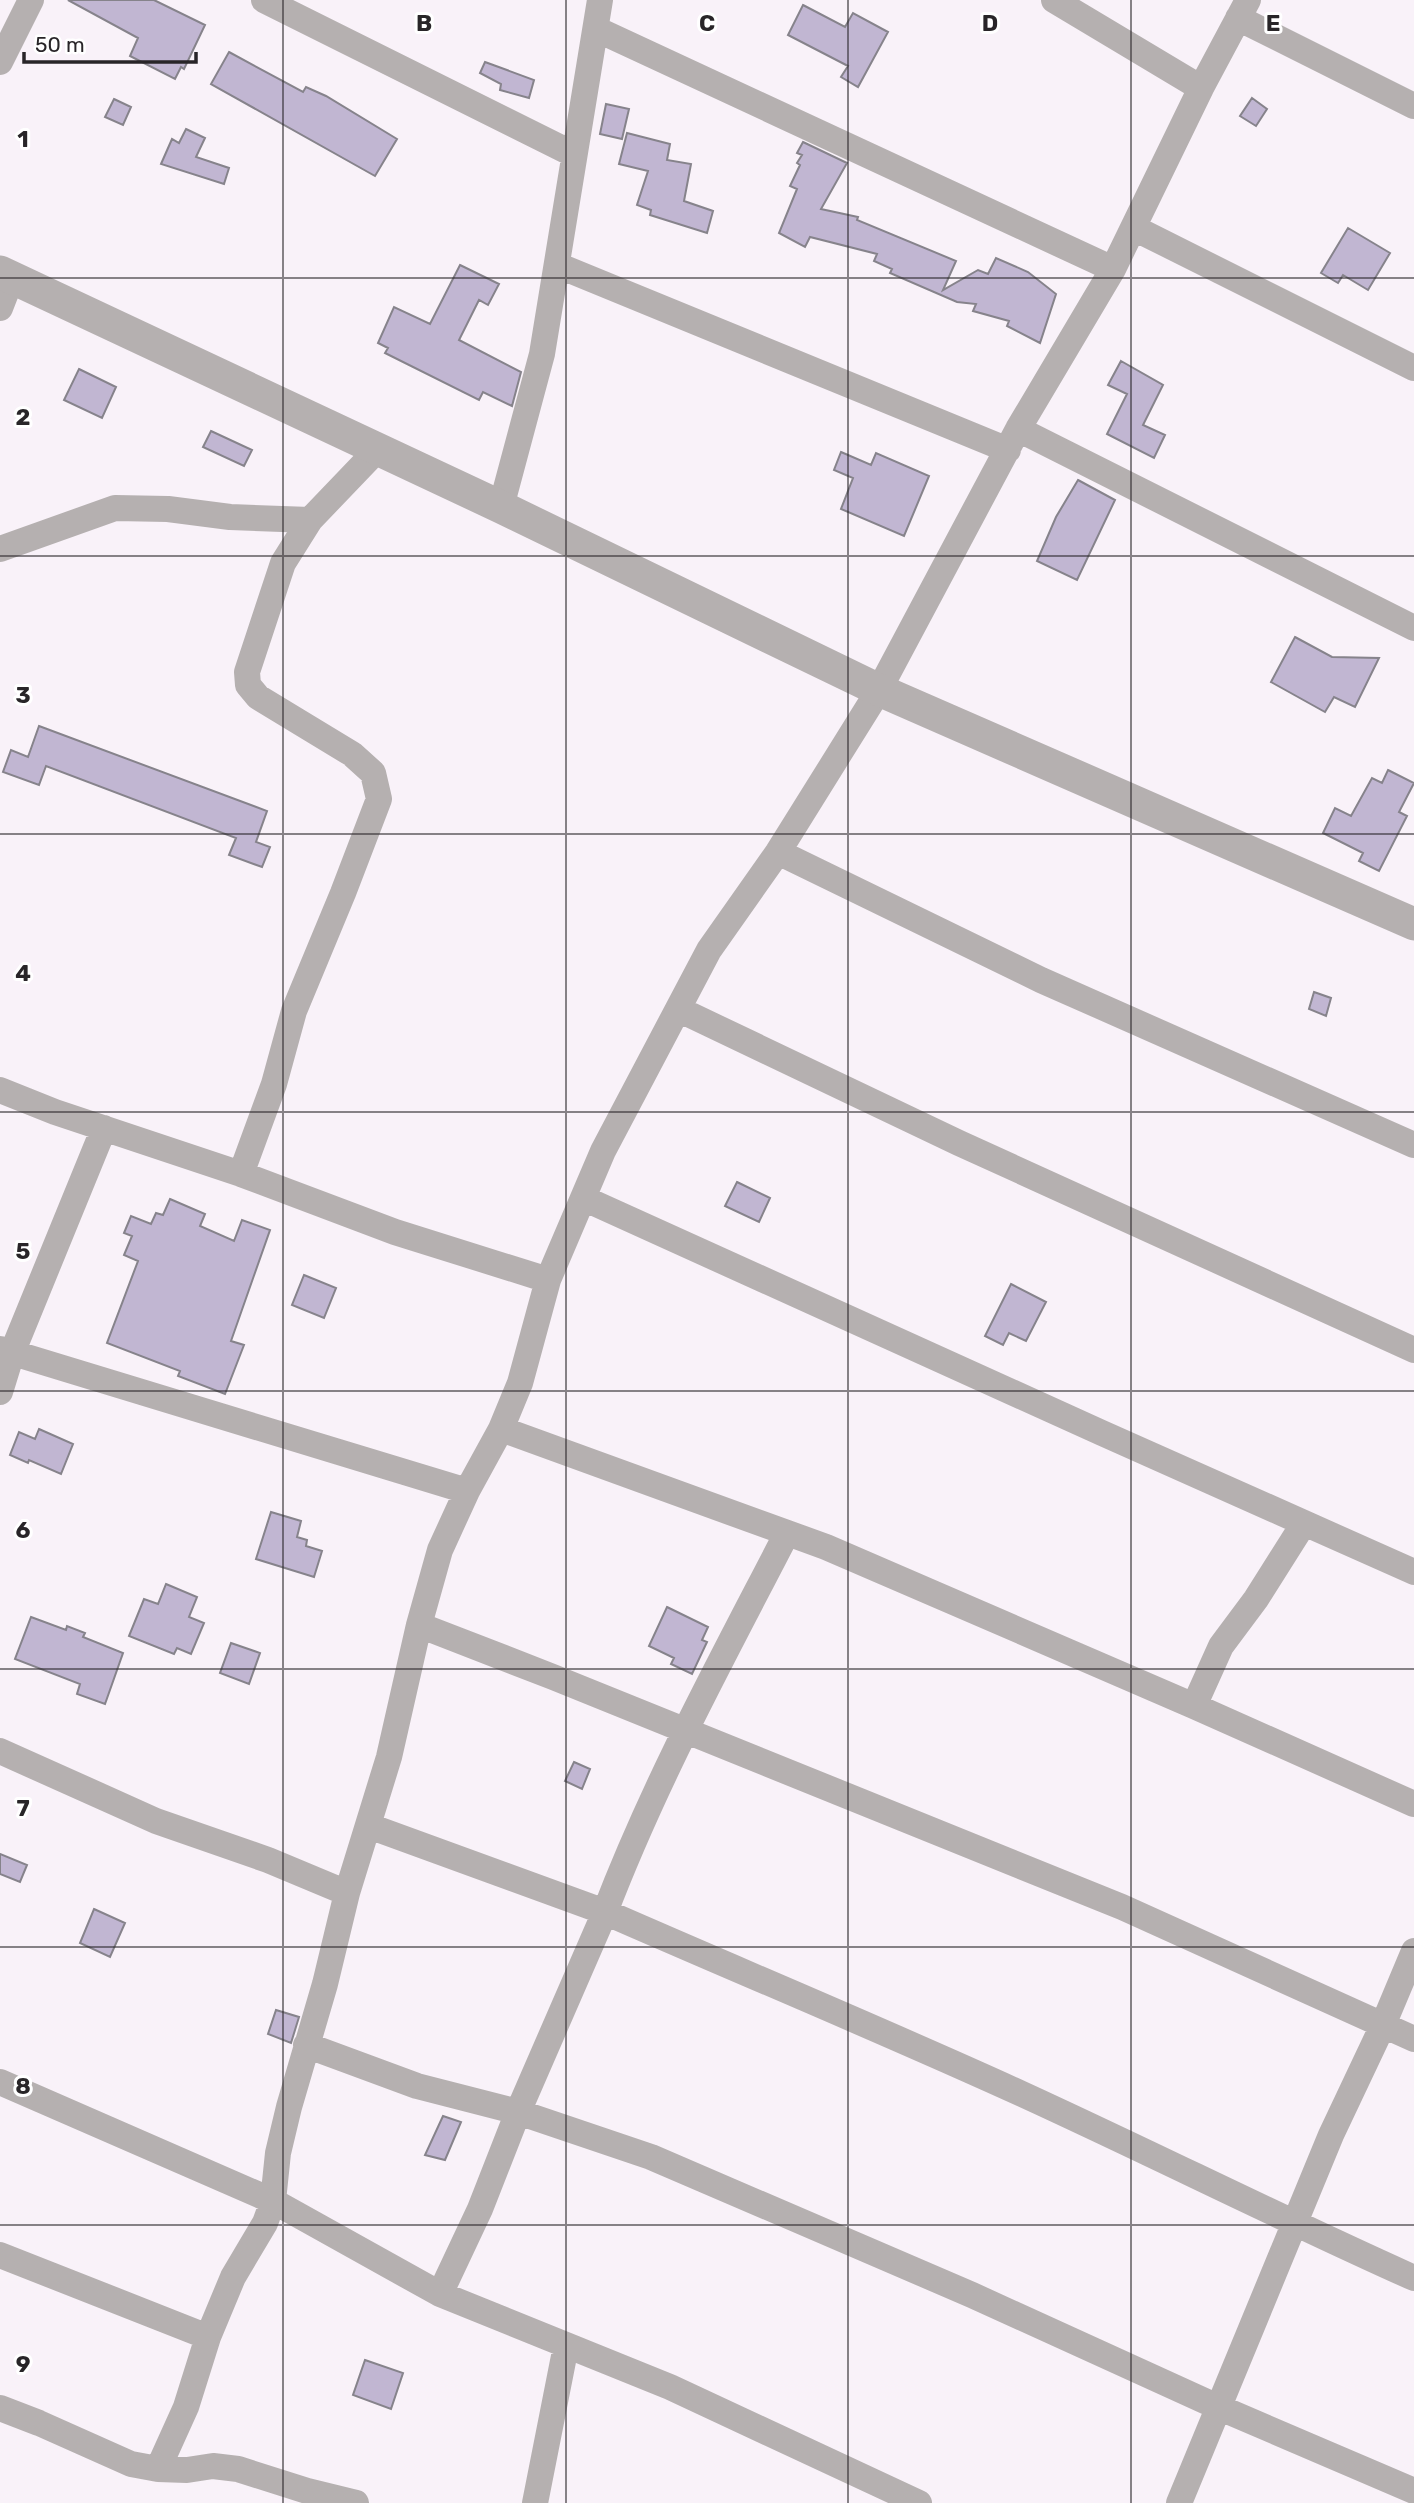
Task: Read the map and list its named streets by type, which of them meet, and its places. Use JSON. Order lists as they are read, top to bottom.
{
  "scale_bar": "50 m",
  "grid": {
    "columns": [
      "B",
      "C",
      "D",
      "E"
    ],
    "rows": [
      "1",
      "2",
      "3",
      "4",
      "5",
      "6",
      "7",
      "8",
      "9"
    ]
  }
}
